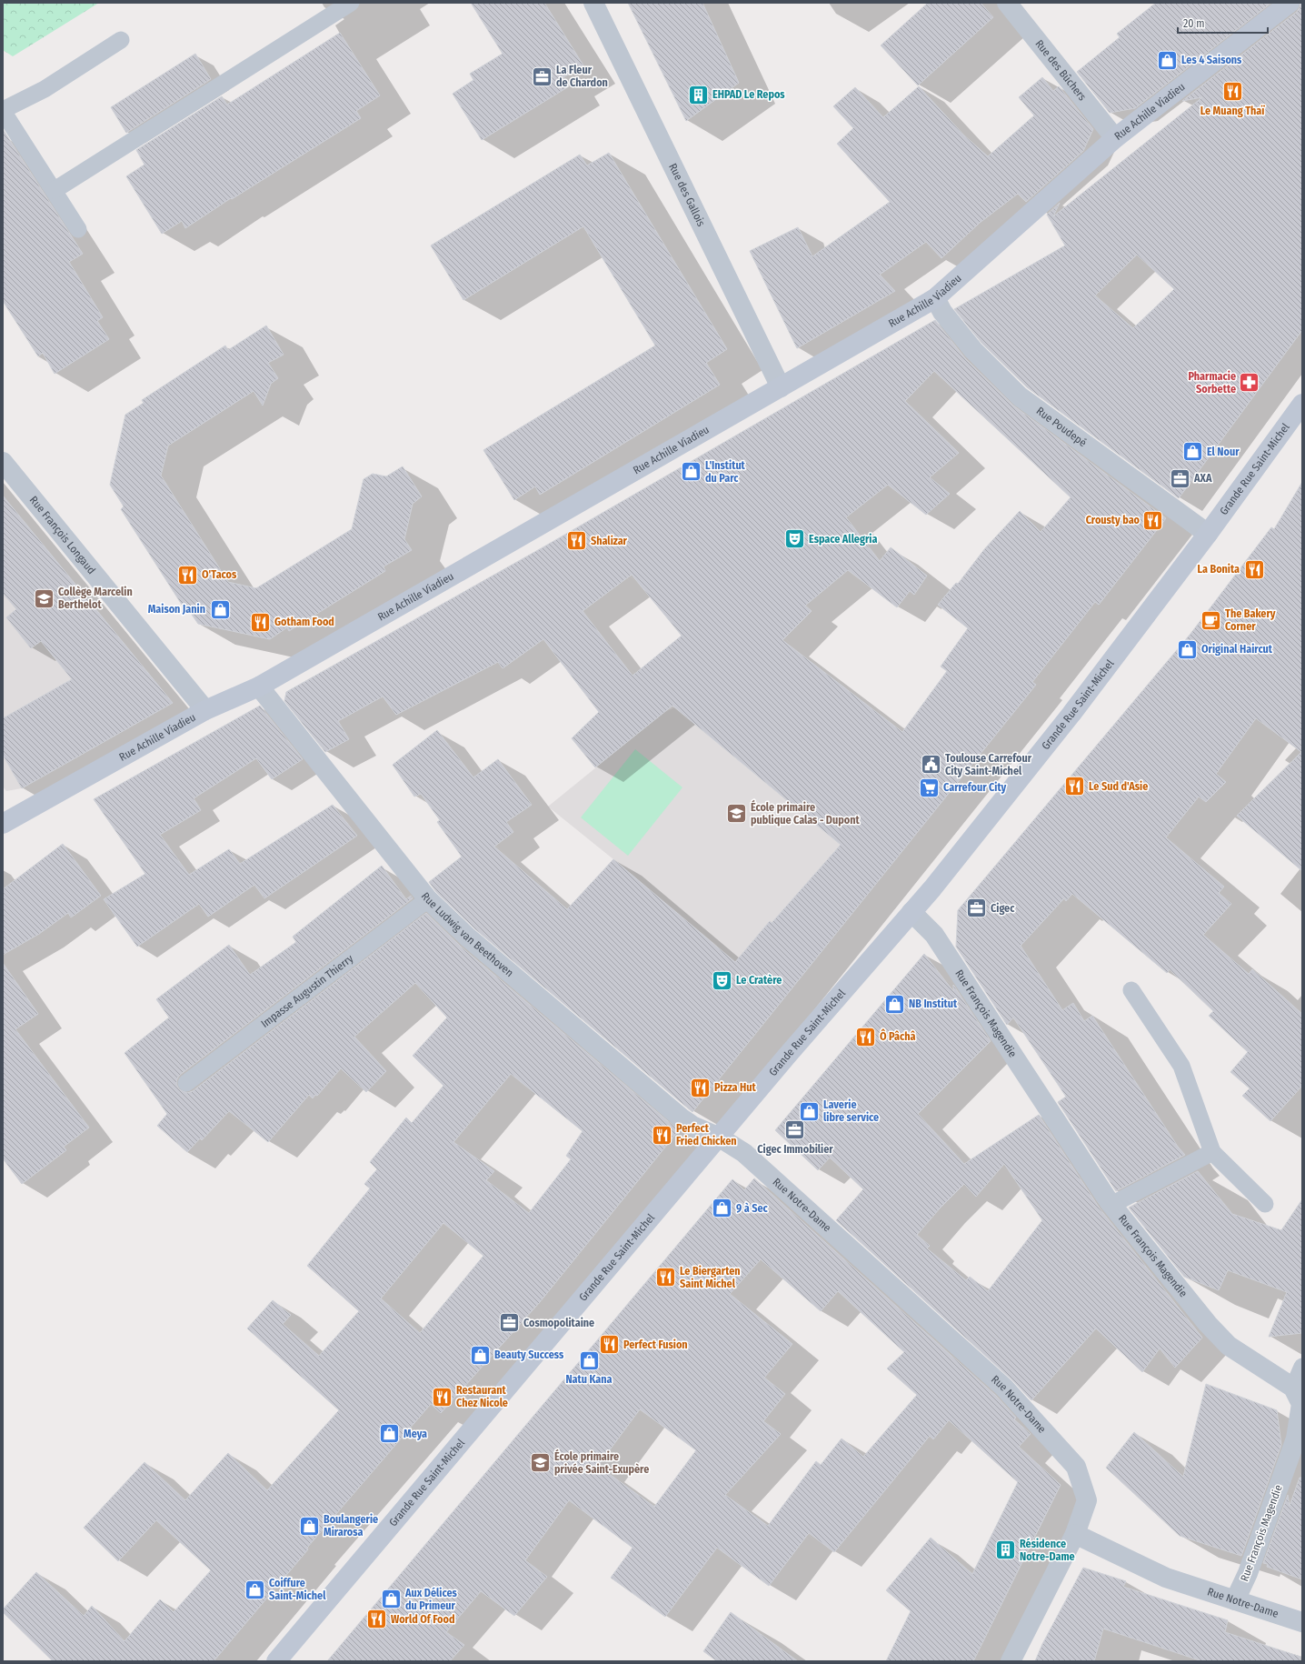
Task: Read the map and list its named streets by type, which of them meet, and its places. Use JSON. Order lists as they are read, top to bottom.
{
  "streets": {
    "main road": ["Rue Achille Viadieu", "Grande Rue Saint-Michel"],
    "street": [
      "Rue des Bûchers",
      "Rue des Gallois",
      "Rue Poudepé",
      "Rue François Longaud",
      "Rue Ludwig van Beethoven",
      "Rue François Magendie",
      "Rue Notre-Dame"
    ],
    "lane": ["Impasse Augustin Thierry"]
  },
  "crossings": [
    ["Rue des Bûchers", "Rue Achille Viadieu"],
    ["Rue Achille Viadieu", "Rue des Gallois"],
    ["Rue Achille Viadieu", "Rue Poudepé"],
    ["Rue Achille Viadieu", "Rue François Longaud"],
    ["Rue Achille Viadieu", "Rue Ludwig van Beethoven"],
    ["Rue Poudepé", "Grande Rue Saint-Michel"],
    ["Grande Rue Saint-Michel", "Rue Ludwig van Beethoven"],
    ["Grande Rue Saint-Michel", "Rue François Magendie"],
    ["Grande Rue Saint-Michel", "Rue Notre-Dame"],
    ["Rue Ludwig van Beethoven", "Impasse Augustin Thierry"],
    ["Rue Ludwig van Beethoven", "Rue Notre-Dame"],
    ["Rue François Magendie", "Rue Notre-Dame"]
  ],
  "places": {
    "shop": [
      "Les 4 Saisons",
      "El Nour",
      "L'Institut du Parc",
      "Maison Janin",
      "Original Haircut",
      "NB Institut",
      "Laverie libre service",
      "9 à Sec",
      "Beauty Success",
      "Natu Kana",
      "Meya",
      "Boulangerie Mirarosa",
      "Coiffure Saint-Michel",
      "Aux Délices du Primeur"
    ],
    "office": [
      "La Fleur de Chardon",
      "AXA",
      "Cigec",
      "Cigec Immobilier",
      "Cosmopolitaine"
    ],
    "restaurant": [
      "Le Muang Thaï",
      "Crousty bao",
      "Shalizar",
      "La Bonita",
      "O'Tacos",
      "Gotham Food",
      "Le Sud d'Asie",
      "Ô Pâchâ",
      "Pizza Hut",
      "Perfect Fried Chicken",
      "Le Biergarten Saint Michel",
      "Perfect Fusion",
      "Restaurant Chez Nicole",
      "World Of Food"
    ],
    "building": ["EHPAD Le Repos", "Résidence Notre-Dame"],
    "pharmacy": ["Pharmacie Sorbette"],
    "theatre": ["Espace Allegria", "Le Cratère"],
    "school or university": ["Collège Marcelin Berthelot", "École primaire publique Calas - Dupont", "École primaire privée Saint-Exupère"],
    "cafe": ["The Bakery Corner"],
    "public building": ["Toulouse Carrefour City Saint-Michel"],
    "supermarket": ["Carrefour City"]
  },
  "scale_bar": "20 m"
}
